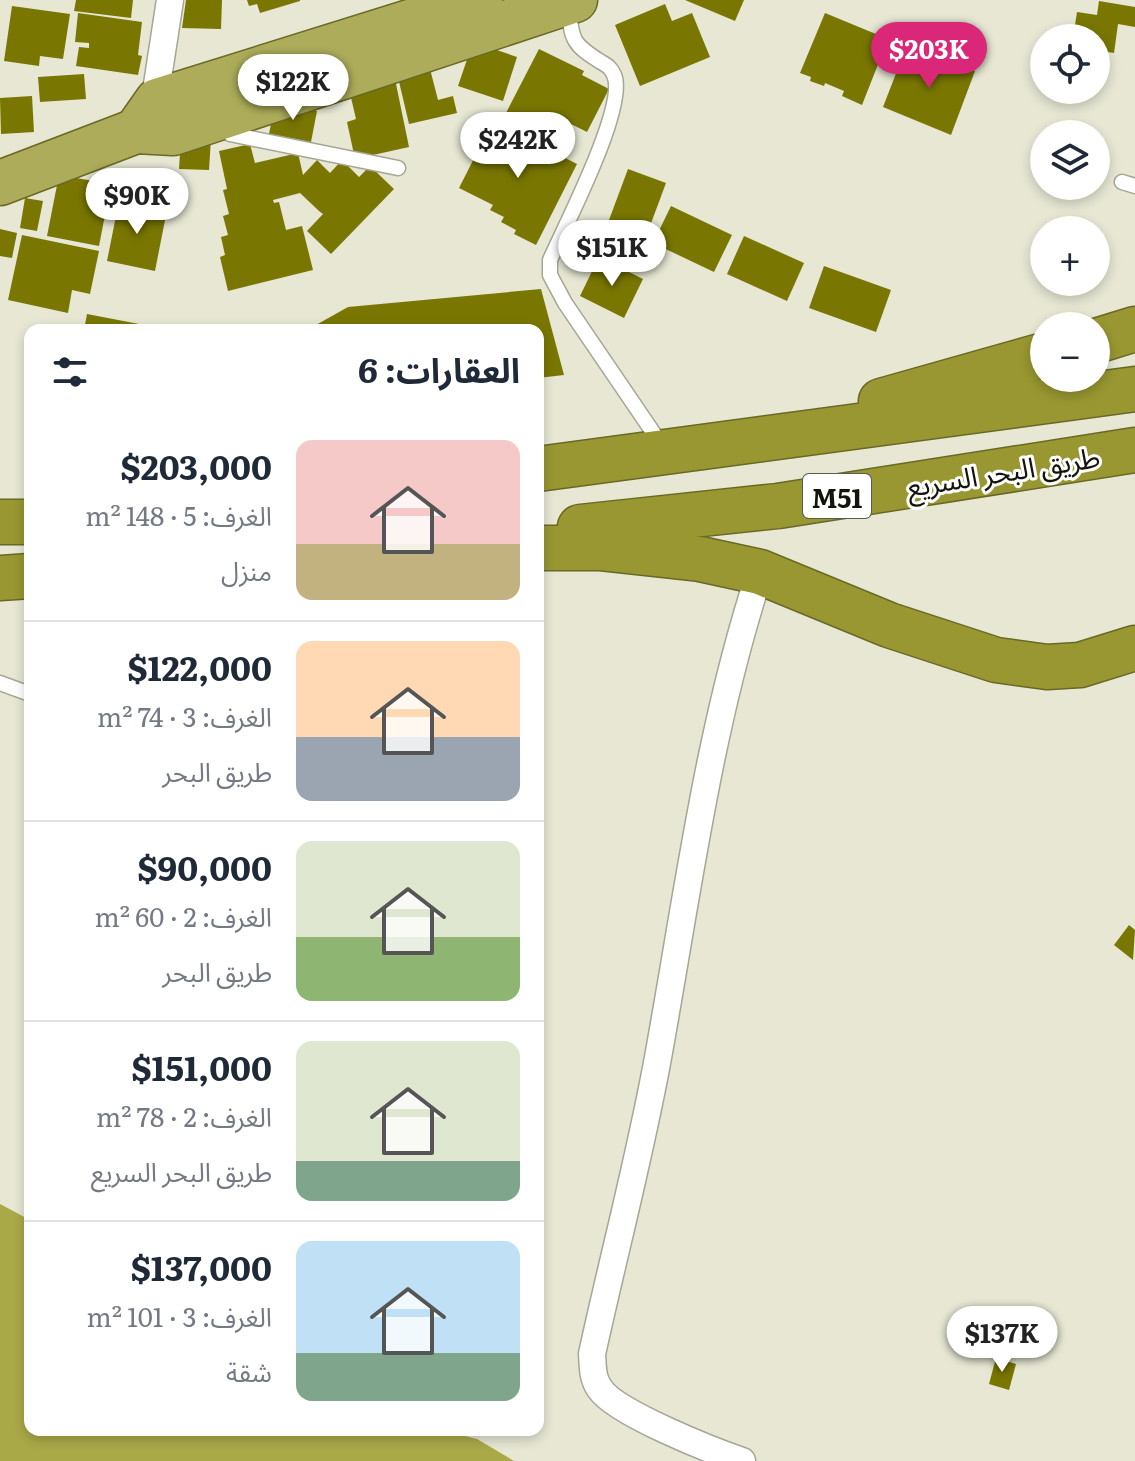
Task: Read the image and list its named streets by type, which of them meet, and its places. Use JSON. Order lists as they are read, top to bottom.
{
  "streets": {
    "highway": ["طريق البحر السريع", "M51"]
  },
  "page": {
    "price": [
      "$203K",
      "$122K",
      "$242K",
      "$90K",
      "$151K",
      "$137K"
    ],
    "map_buttons": ["+", "−"],
    "heading": "العقارات: 6",
    "list": [
      {
        "name": "$203,000",
        "note": "الغرف: 5 · 148 m² · منزل"
      },
      {
        "name": "$122,000",
        "note": "الغرف: 3 · 74 m² · طريق البحر"
      },
      {
        "name": "$90,000",
        "note": "الغرف: 2 · 60 m² · طريق البحر"
      },
      {
        "name": "$151,000",
        "note": "الغرف: 2 · 78 m² · طريق البحر السريع"
      },
      {
        "name": "$137,000",
        "note": "الغرف: 3 · 101 m² · شقة"
      }
    ]
  }
}
